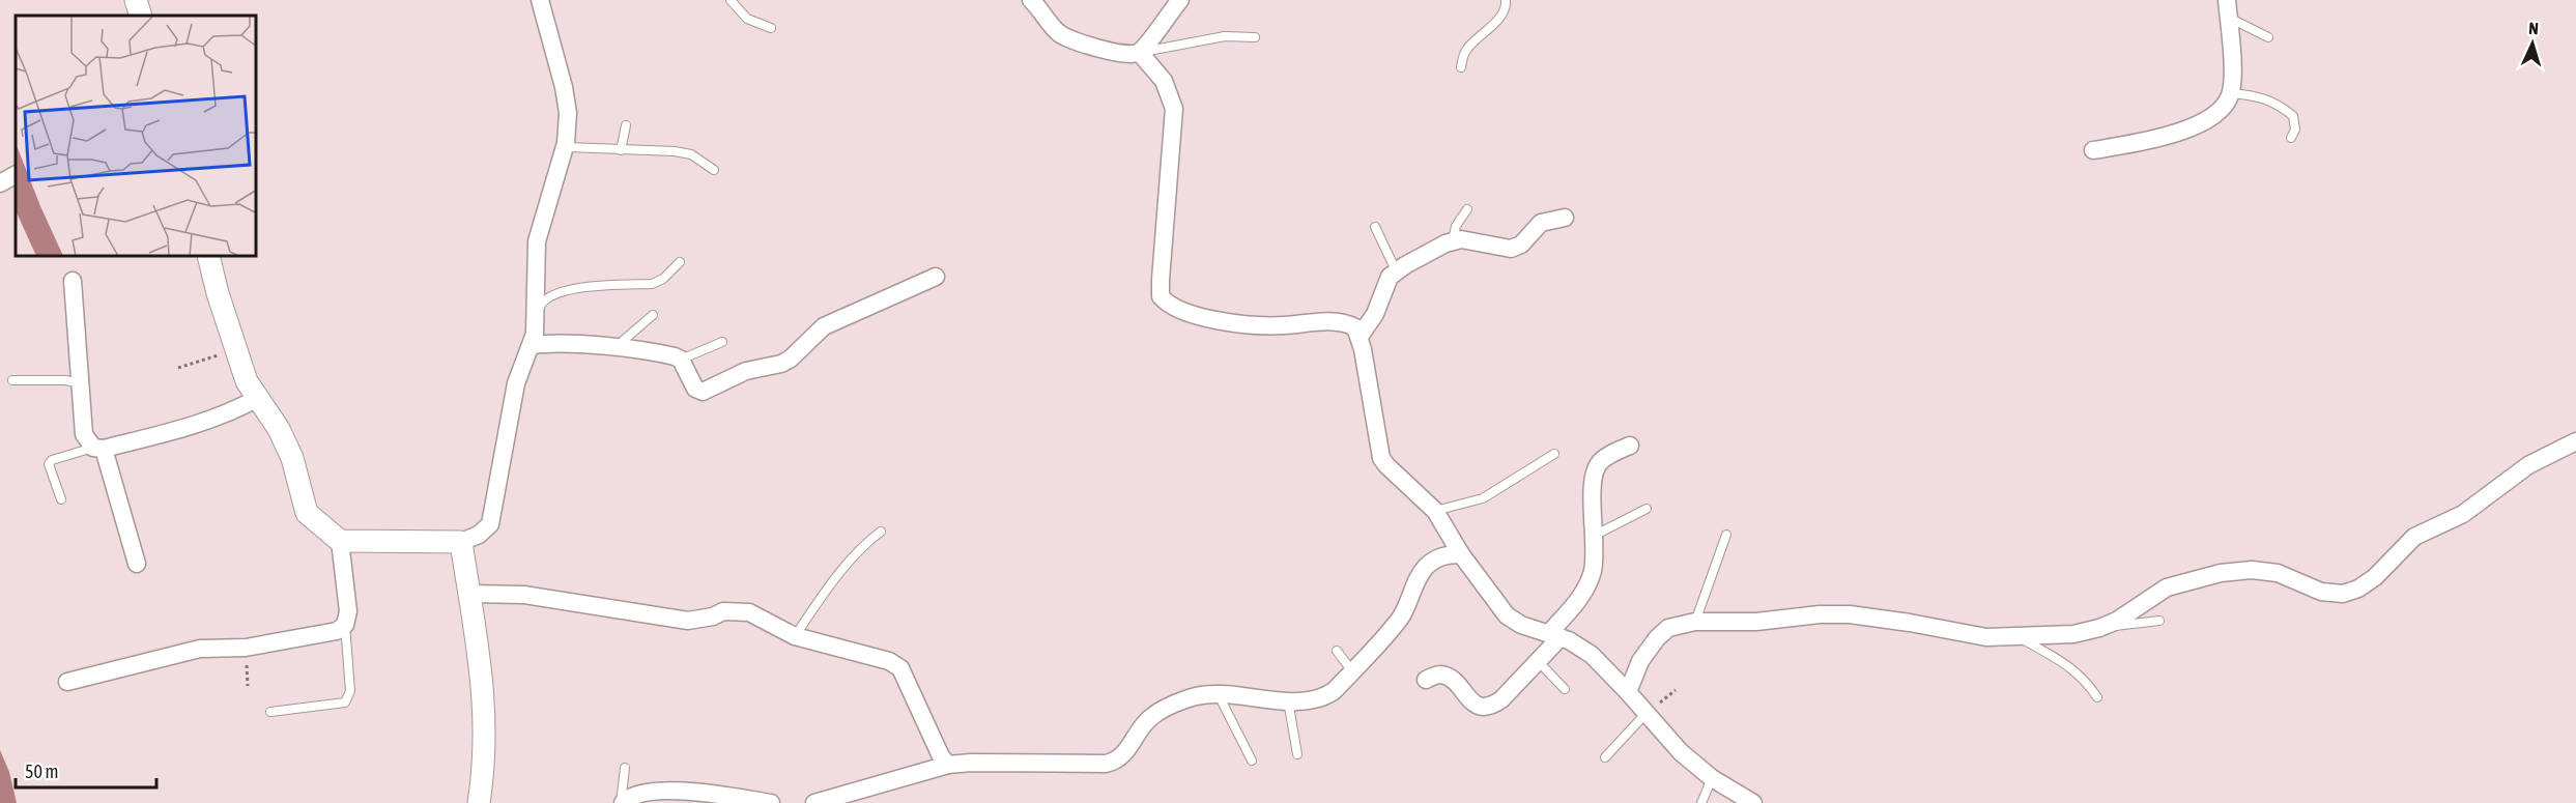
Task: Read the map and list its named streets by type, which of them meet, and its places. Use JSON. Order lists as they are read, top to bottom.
{
  "scale_bar": "50 m",
  "north": "top"
}
